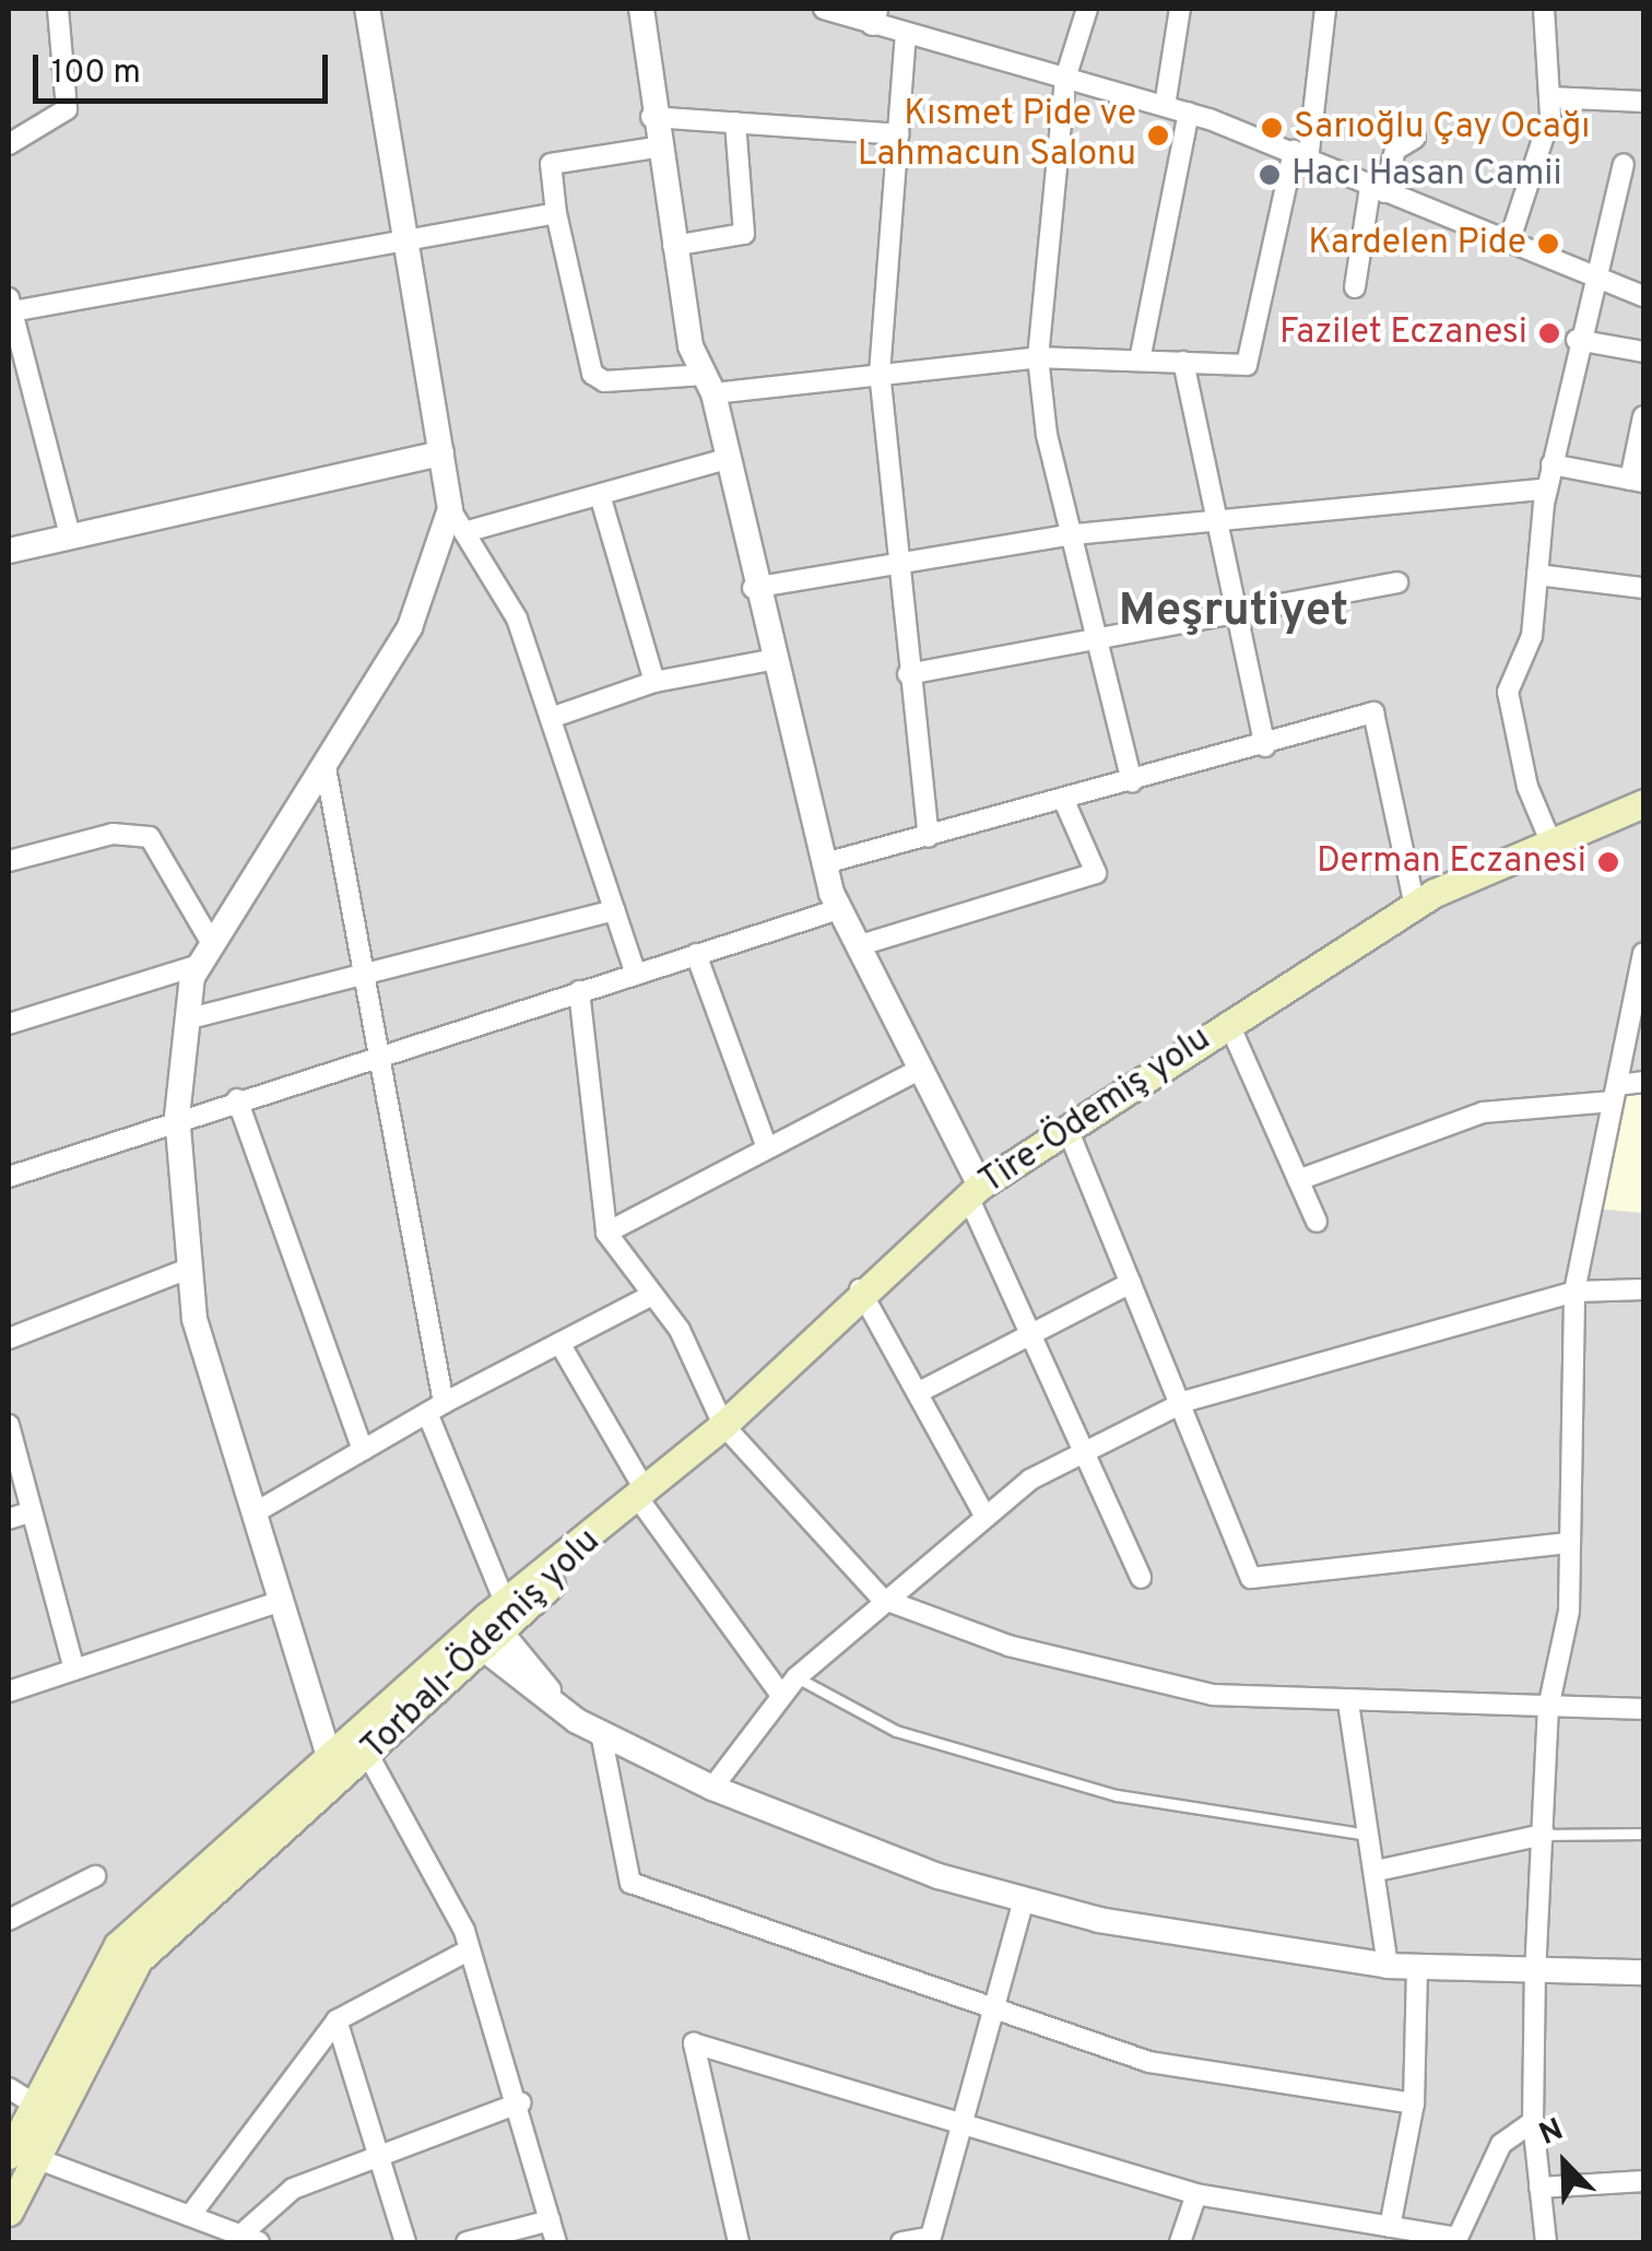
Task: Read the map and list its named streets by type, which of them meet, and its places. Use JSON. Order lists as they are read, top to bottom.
{
  "streets": {
    "main road": ["Tire-Ödemiş yolu", "Torbalı-Ödemiş yolu"]
  },
  "crossings": [
    ["Tire-Ödemiş yolu", "Torbalı-Ödemiş yolu"]
  ],
  "districts": ["Meşrutiyet"],
  "places": [
    "Sarıoğlu Çay Ocağı",
    "Kısmet Pide ve Lahmacun Salonu",
    "Hacı Hasan Camii",
    "Kardelen Pide",
    "Fazilet Eczanesi",
    "Derman Eczanesi"
  ],
  "scale_bar": "100 m",
  "north": "top left"
}
